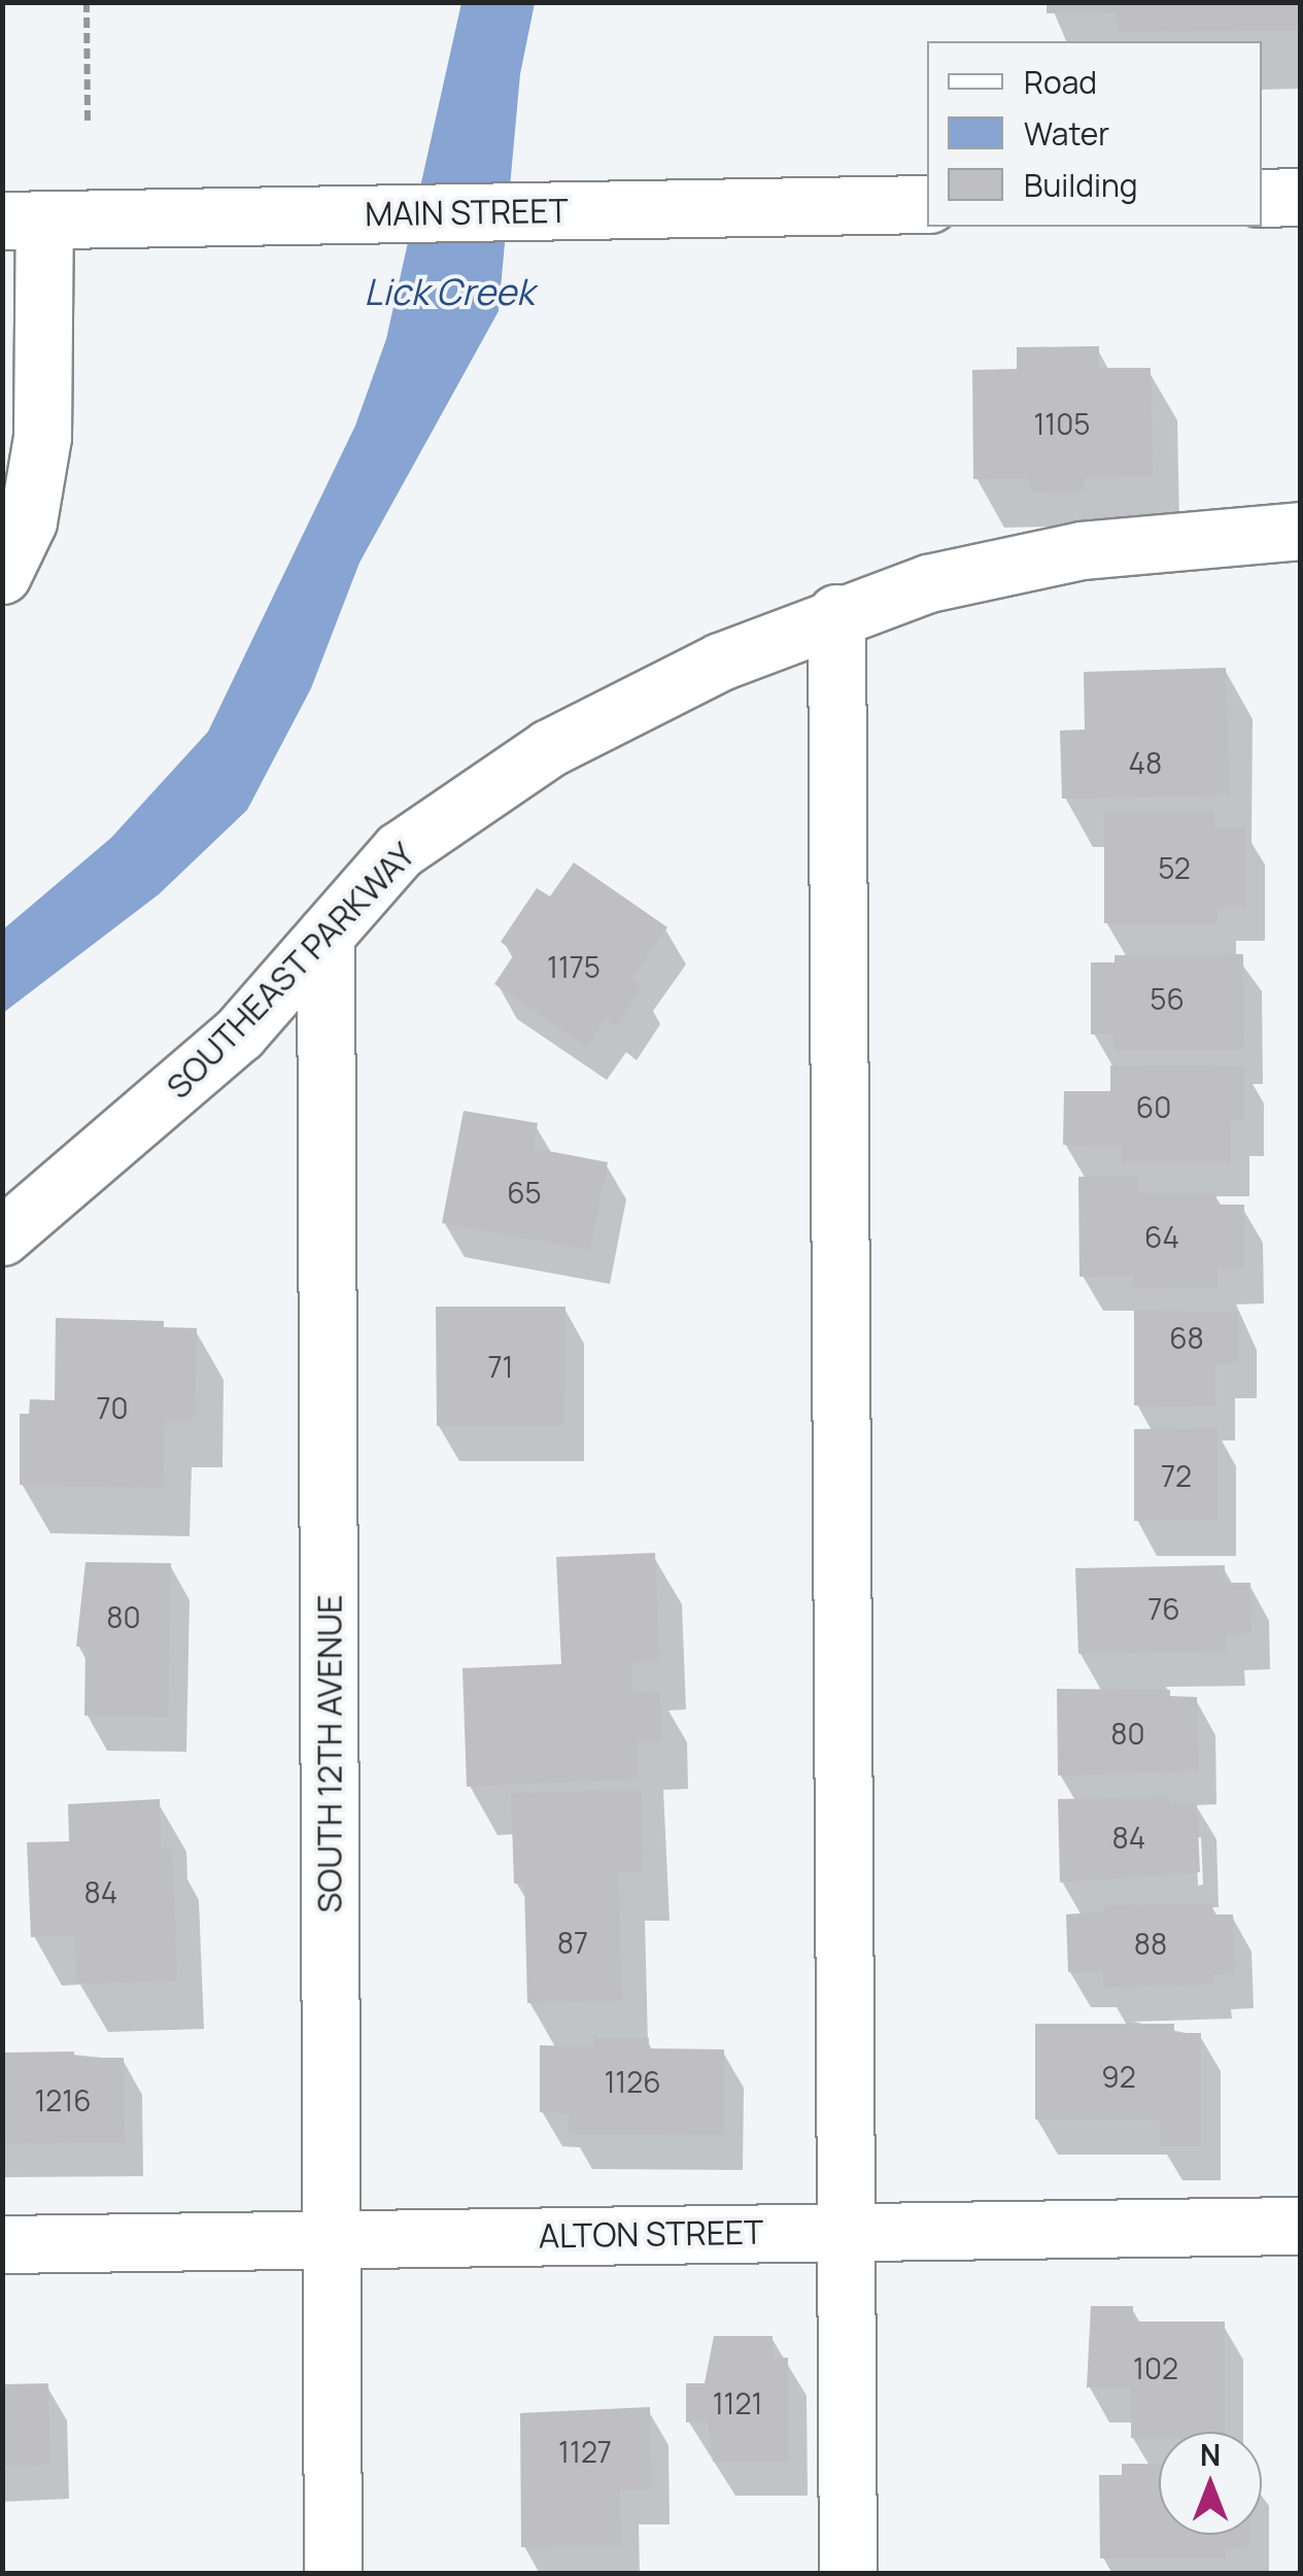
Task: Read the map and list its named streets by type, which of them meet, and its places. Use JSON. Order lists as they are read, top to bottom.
{
  "streets": {
    "street": [
      "MAIN STREET",
      "SOUTHEAST PARKWAY",
      "SOUTH 12TH AVENUE",
      "ALTON STREET"
    ]
  },
  "crossings": [
    ["SOUTHEAST PARKWAY", "SOUTH 12TH AVENUE"],
    ["SOUTH 12TH AVENUE", "ALTON STREET"]
  ],
  "water": ["Lick Creek"],
  "house_numbers": [
    "1105",
    "48",
    "52",
    "1175",
    "56",
    "60",
    "65",
    "64",
    "68",
    "71",
    "70",
    "72",
    "76",
    "80",
    "80",
    "84",
    "84",
    "87",
    "88",
    "92",
    "1126",
    "1216",
    "102",
    "1121",
    "1127"
  ],
  "legend": ["Road", "Water", "Building"],
  "north": "top"
}
